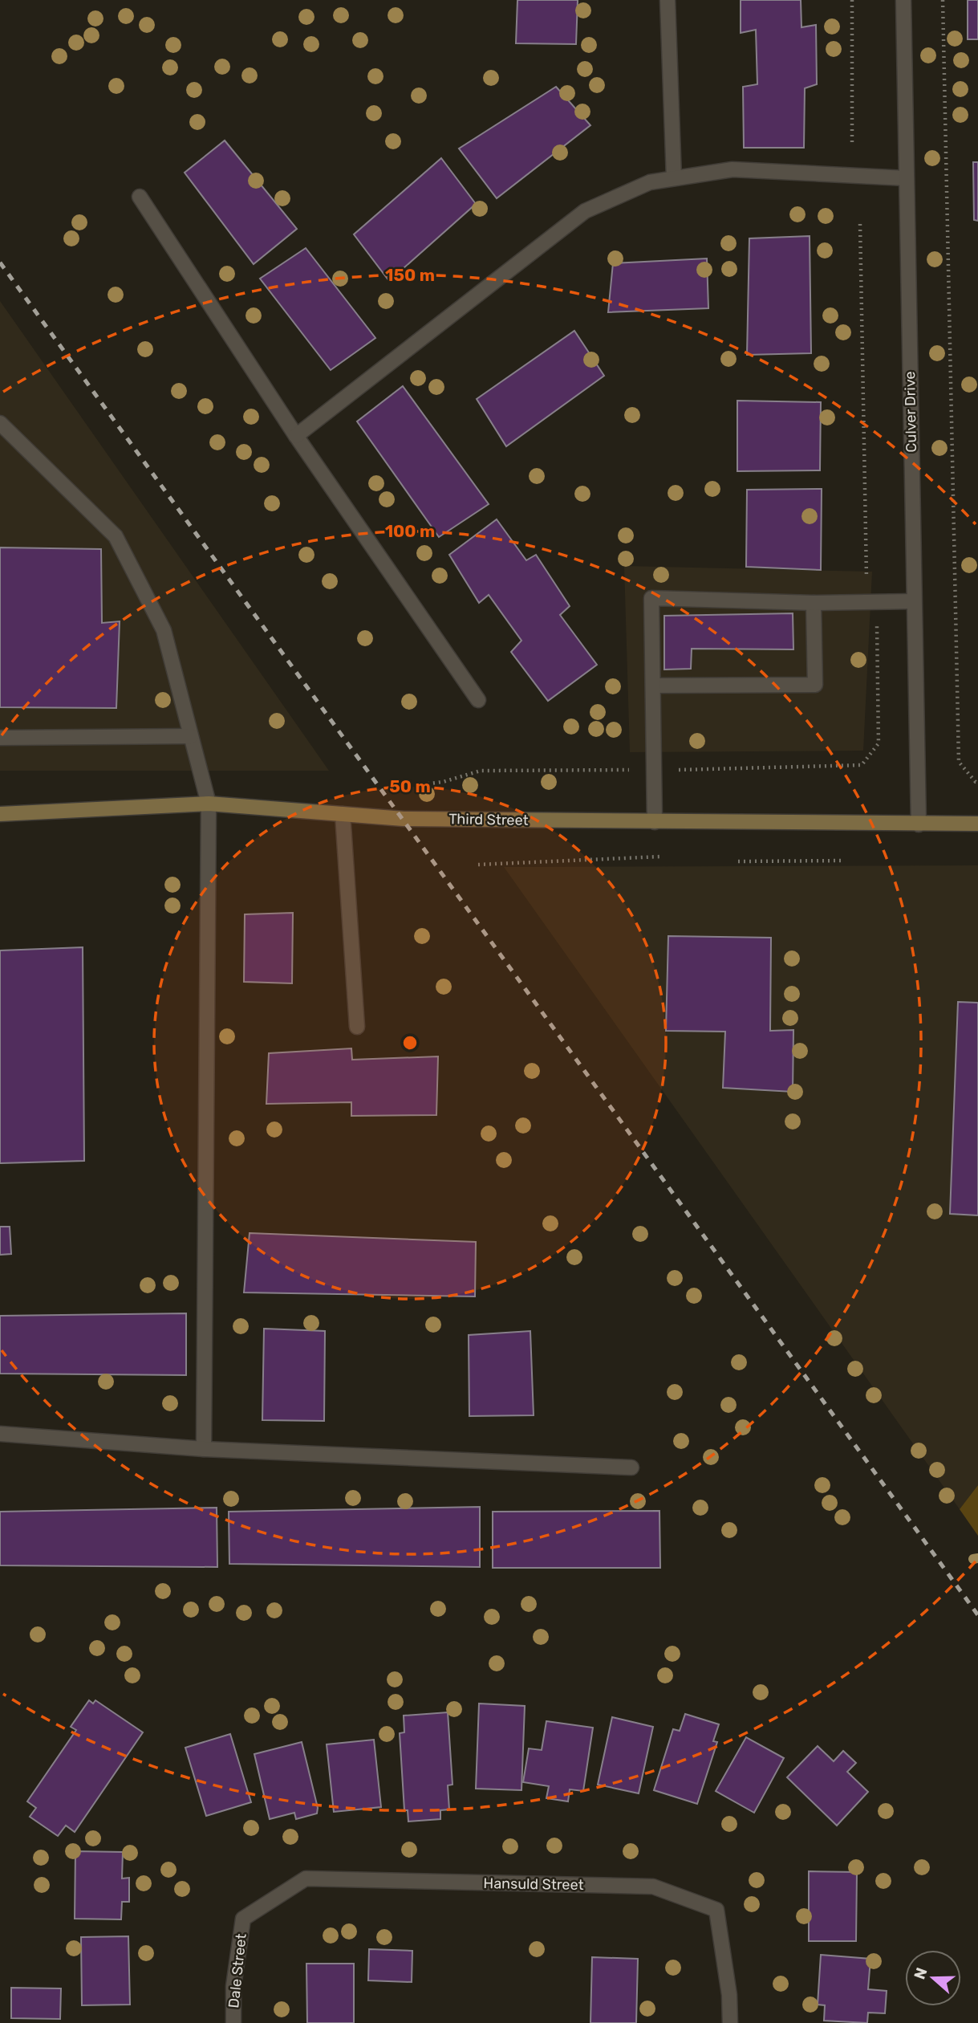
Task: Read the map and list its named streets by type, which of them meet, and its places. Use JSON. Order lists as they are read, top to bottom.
{
  "streets": {
    "street": [
      "Culver Drive",
      "Third Street",
      "Hansuld Street",
      "Dale Street"
    ]
  },
  "crossings": [
    ["Culver Drive", "Third Street"],
    ["Hansuld Street", "Dale Street"]
  ],
  "north": "left",
  "rings": ["150 m", "100 m", "50 m"]
}
